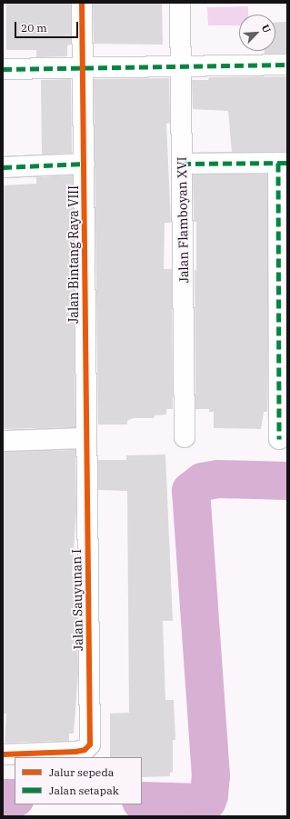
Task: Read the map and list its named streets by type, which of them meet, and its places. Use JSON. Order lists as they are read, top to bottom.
{
  "streets": {
    "street": ["Jalan Flamboyan XVI", "Jalan Bintang Raya VIII", "Jalan Sauyunan I"]
  },
  "crossings": [
    ["Jalan Bintang Raya VIII", "Jalan Sauyunan I"]
  ],
  "legend": ["Jalur sepeda", "Jalan setapak"],
  "scale_bar": "20 m",
  "north": "top right"
}
